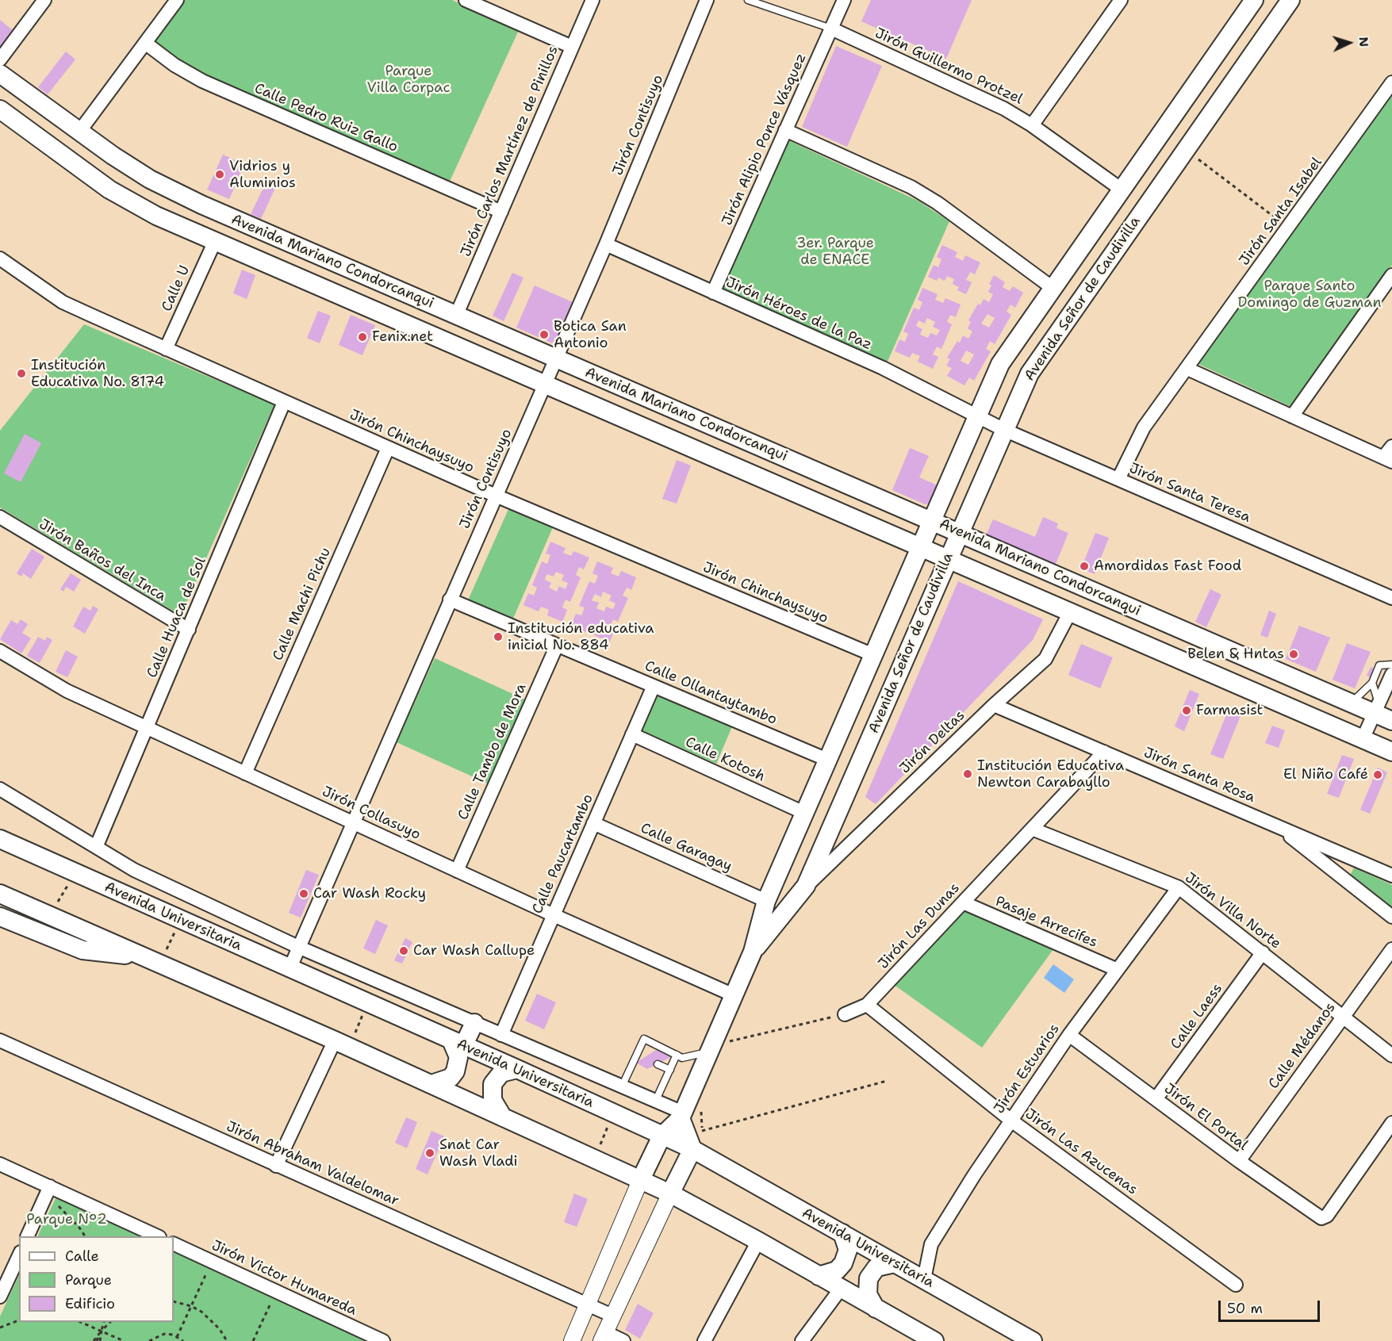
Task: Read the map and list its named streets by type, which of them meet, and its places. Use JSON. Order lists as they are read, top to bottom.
{
  "streets": {
    "main road": ["Avenida Mariano Condorcanqui", "Avenida Señor de Caudivilla", "Avenida Universitaria"],
    "street": [
      "Jirón Guillermo Protzel",
      "Calle Pedro Ruiz Gallo",
      "Jirón Contisuyo",
      "Jirón Alipio Ponce Vásquez",
      "Jirón Carlos Martínez de Pinillos",
      "Jirón Santa Isabel",
      "Calle U",
      "Jirón Héroes de la Paz",
      "Jirón Chinchaysuyo",
      "Jirón Santa Teresa",
      "Jirón Baños del Inca",
      "Calle Machi Pichu",
      "Calle Huaca de Sol",
      "Calle Ollantaytambo",
      "Jirón Deltas",
      "Calle Tambo de Mora",
      "Calle Kotosh",
      "Jirón Santa Rosa",
      "Jirón Collasuyo",
      "Calle Garagay",
      "Calle Paucartambo",
      "Jirón Villa Norte",
      "Pasaje Arrecifes",
      "Jirón Las Dunas",
      "Calle Laess",
      "Calle Médanos",
      "Jirón Estuarios",
      "Jirón El Portal",
      "Jirón Las Azucenas",
      "Jirón Abraham Valdelomar",
      "Jirón Victor Humareda"
    ]
  },
  "crossings": [
    ["Jirón Guillermo Protzel", "Jirón Alipio Ponce Vásquez"],
    ["Jirón Guillermo Protzel", "Avenida Señor de Caudivilla"],
    ["Calle Pedro Ruiz Gallo", "Jirón Carlos Martínez de Pinillos"],
    ["Jirón Contisuyo", "Avenida Mariano Condorcanqui"],
    ["Jirón Contisuyo", "Jirón Héroes de la Paz"],
    ["Jirón Contisuyo", "Jirón Chinchaysuyo"],
    ["Jirón Contisuyo", "Calle Ollantaytambo"],
    ["Jirón Contisuyo", "Jirón Collasuyo"],
    ["Jirón Contisuyo", "Avenida Universitaria"],
    ["Jirón Alipio Ponce Vásquez", "Jirón Héroes de la Paz"],
    ["Jirón Carlos Martínez de Pinillos", "Avenida Mariano Condorcanqui"],
    ["Jirón Santa Isabel", "Jirón Santa Teresa"],
    ["Avenida Mariano Condorcanqui", "Calle U"],
    ["Avenida Mariano Condorcanqui", "Avenida Señor de Caudivilla"],
    ["Avenida Mariano Condorcanqui", "Jirón Deltas"],
    ["Calle U", "Jirón Chinchaysuyo"],
    ["Avenida Señor de Caudivilla", "Jirón Héroes de la Paz"],
    ["Avenida Señor de Caudivilla", "Jirón Chinchaysuyo"],
    ["Avenida Señor de Caudivilla", "Jirón Santa Teresa"],
    ["Avenida Señor de Caudivilla", "Calle Ollantaytambo"],
    ["Avenida Señor de Caudivilla", "Jirón Deltas"],
    ["Avenida Señor de Caudivilla", "Calle Kotosh"],
    ["Avenida Señor de Caudivilla", "Jirón Collasuyo"],
    ["Avenida Señor de Caudivilla", "Calle Garagay"],
    ["Avenida Señor de Caudivilla", "Avenida Universitaria"],
    ["Avenida Señor de Caudivilla", "Jirón Abraham Valdelomar"],
    ["Jirón Héroes de la Paz", "Jirón Santa Teresa"],
    ["Jirón Chinchaysuyo", "Calle Machi Pichu"],
    ["Jirón Chinchaysuyo", "Calle Huaca de Sol"],
    ["Jirón Baños del Inca", "Calle Huaca de Sol"],
    ["Calle Machi Pichu", "Jirón Collasuyo"],
    ["Calle Huaca de Sol", "Jirón Collasuyo"],
    ["Calle Huaca de Sol", "Avenida Universitaria"],
    ["Calle Ollantaytambo", "Calle Tambo de Mora"],
    ["Calle Ollantaytambo", "Calle Paucartambo"],
    ["Jirón Deltas", "Jirón Santa Rosa"],
    ["Calle Tambo de Mora", "Jirón Collasuyo"],
    ["Calle Kotosh", "Calle Paucartambo"],
    ["Jirón Santa Rosa", "Jirón Las Dunas"],
    ["Jirón Collasuyo", "Calle Paucartambo"],
    ["Calle Garagay", "Calle Paucartambo"],
    ["Calle Paucartambo", "Avenida Universitaria"],
    ["Jirón Villa Norte", "Jirón Las Dunas"],
    ["Jirón Villa Norte", "Calle Laess"],
    ["Jirón Villa Norte", "Calle Médanos"],
    ["Jirón Villa Norte", "Jirón Estuarios"],
    ["Avenida Universitaria", "Jirón Estuarios"],
    ["Pasaje Arrecifes", "Jirón Las Dunas"],
    ["Pasaje Arrecifes", "Jirón Estuarios"],
    ["Jirón Las Dunas", "Jirón Las Azucenas"],
    ["Calle Laess", "Jirón El Portal"],
    ["Calle Médanos", "Jirón El Portal"],
    ["Jirón Estuarios", "Jirón El Portal"],
    ["Jirón Estuarios", "Jirón Las Azucenas"]
  ],
  "parks": [
    "Parque Villa Corpac",
    "3er. Parque de ENACE",
    "Parque Santo Domingo de Guzman",
    "Parque N°2"
  ],
  "places": [
    "Vidrios y Aluminios",
    "Botica San Antonio",
    "Fenix.net",
    "Institución Educativa No. 8174",
    "Amordidas Fast Food",
    "Institución educativa inicial No. 884",
    "Belen & Hntas",
    "Farmasist",
    "Institución Educativa Newton Carabayllo",
    "El Niño Café",
    "Car Wash Rocky",
    "Car Wash Callupe",
    "Snat Car Wash Vladi"
  ],
  "legend": ["Calle", "Parque", "Edificio"],
  "scale_bar": "50 m",
  "north": "right"
}
